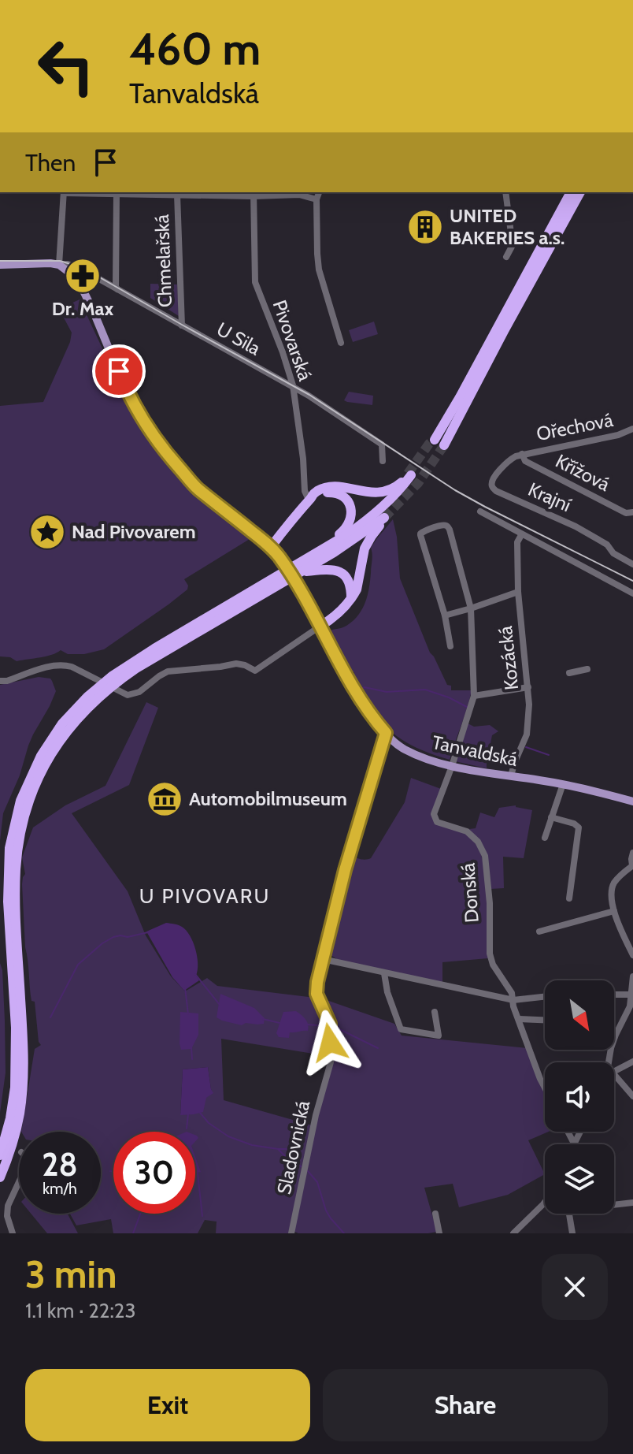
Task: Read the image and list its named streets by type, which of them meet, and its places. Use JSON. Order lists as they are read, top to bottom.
{
  "streets": {
    "main road": ["Tanvaldská"],
    "street": [
      "Chmelařská",
      "U Sila",
      "Pivovarská",
      "Ořechová",
      "Křížová",
      "Krajní",
      "Kozácká",
      "Donská",
      "Sladovnická"
    ]
  },
  "crossings": [
    ["Chmelařská", "U Sila"],
    ["U Sila", "Pivovarská"],
    ["U Sila", "Tanvaldská"],
    ["Ořechová", "Křížová"],
    ["Ořechová", "Krajní"],
    ["Křížová", "Krajní"],
    ["Kozácká", "Tanvaldská"],
    ["Tanvaldská", "Donská"],
    ["Tanvaldská", "Sladovnická"]
  ],
  "districts": ["U PIVOVARU"],
  "places": {
    "building": ["UNITED BAKERIES a.s."],
    "pharmacy": ["Dr. Max"],
    "place": ["Nad Pivovarem"],
    "museum": ["Automobilmuseum"]
  },
  "north": "bottom right",
  "page": {
    "turn": ["460 m", "Tanvaldská"],
    "then": "Then",
    "speed": "28 km/h",
    "limit": "30",
    "heading": ["3 min", "1.1 km · 22:23"],
    "buttons": ["Exit", "Share"]
  }
}
